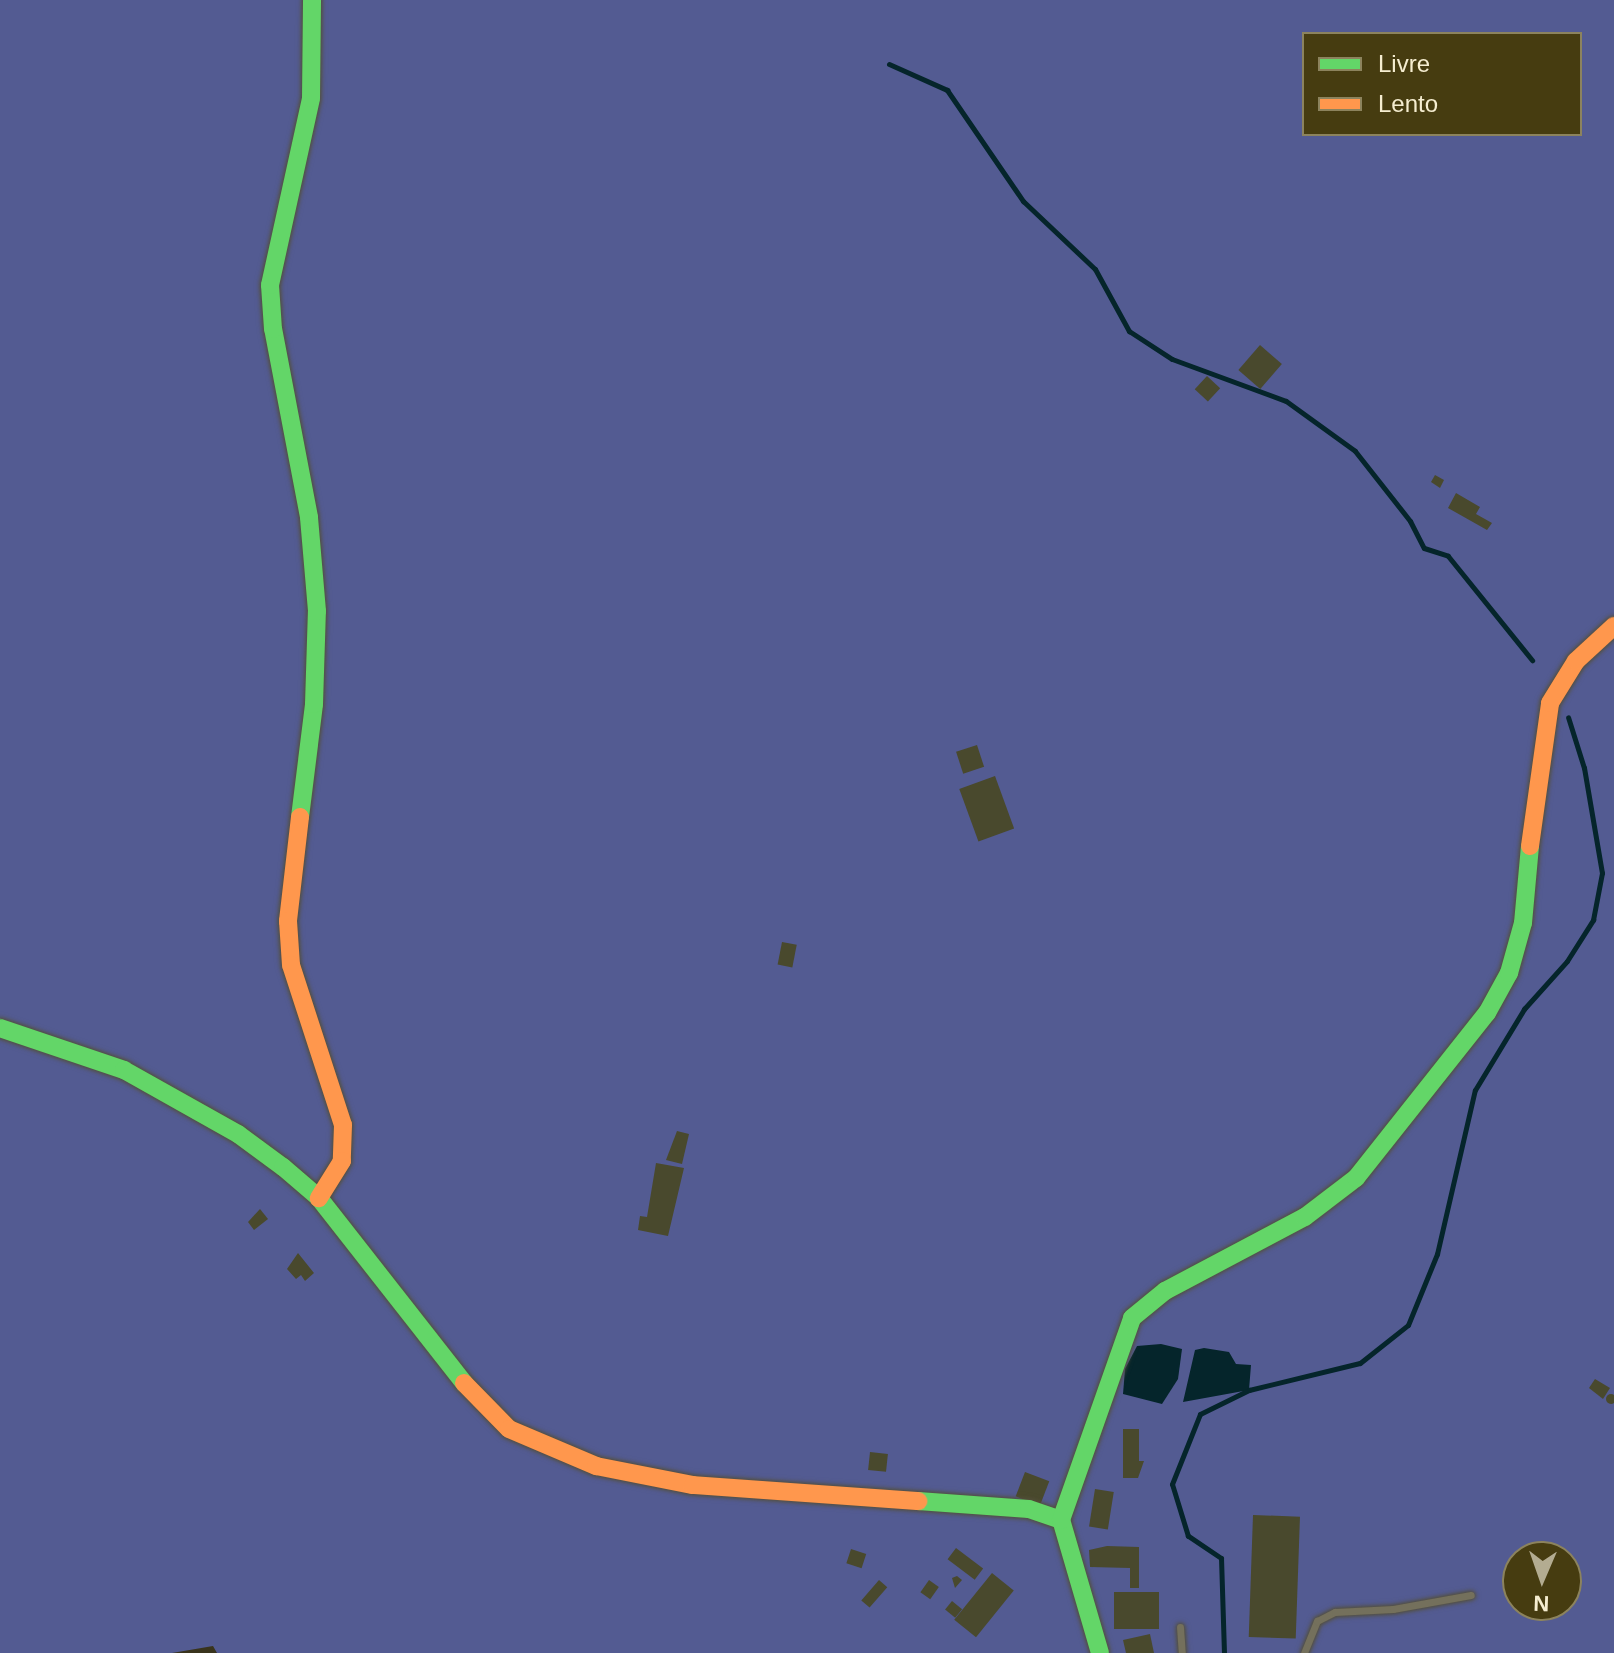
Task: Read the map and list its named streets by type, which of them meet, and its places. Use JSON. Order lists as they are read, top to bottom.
{
  "legend": ["Livre", "Lento"],
  "north": "bottom"
}
